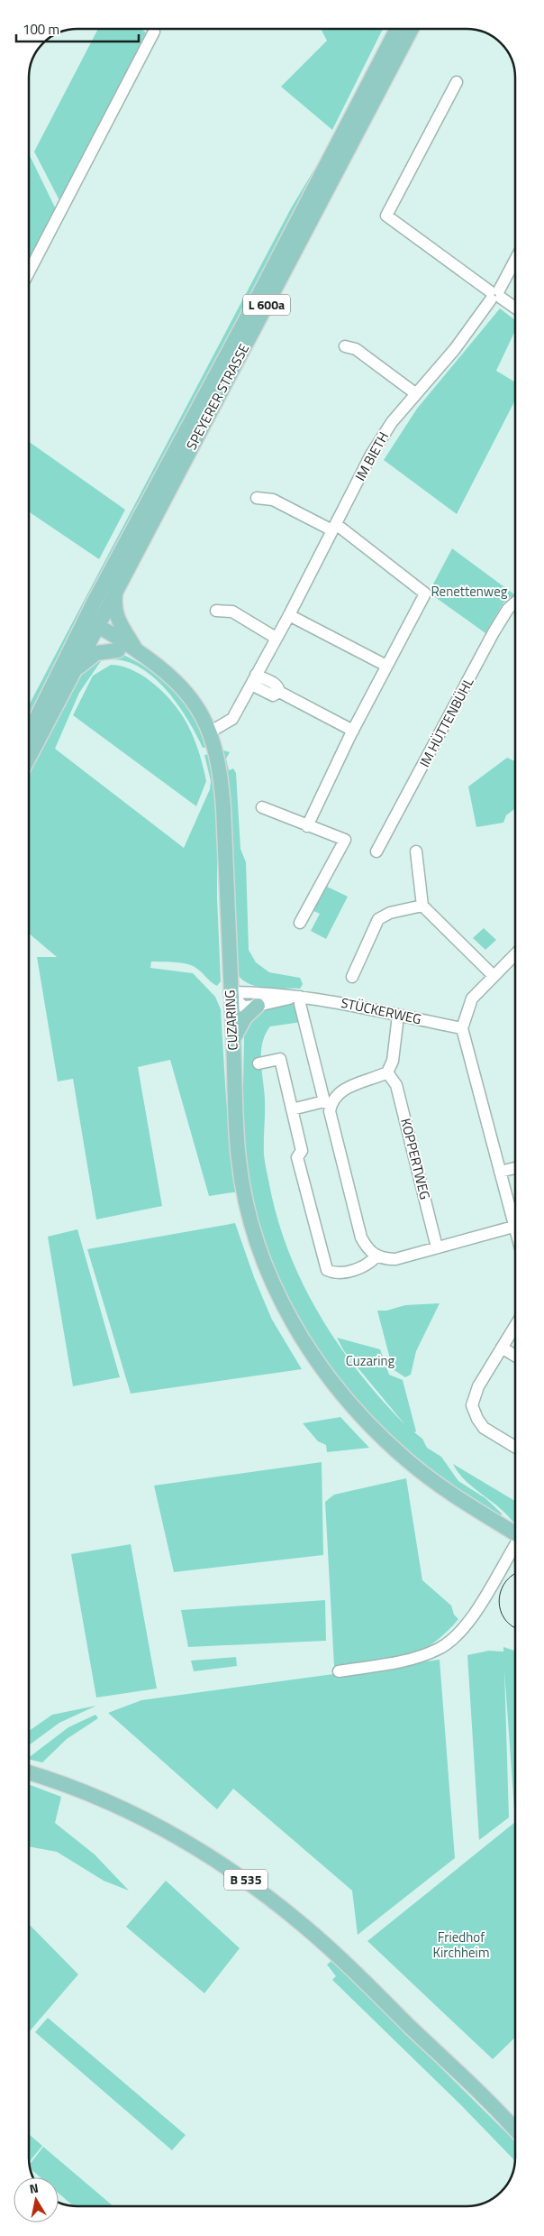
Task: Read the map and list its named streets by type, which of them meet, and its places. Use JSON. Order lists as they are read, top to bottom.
{
  "streets": {
    "main road": [
      "L 600a",
      "SPEYERER STRASSE",
      "CUZARING",
      "B 535"
    ],
    "street": [
      "IM BIETH",
      "IM HÜTTENBÜHL",
      "STÜCKERWEG",
      "KOPPERTWEG"
    ]
  },
  "crossings": [
    ["SPEYERER STRASSE", "CUZARING"],
    ["IM BIETH", "CUZARING"],
    ["STÜCKERWEG", "CUZARING"]
  ],
  "parks": ["Renettenweg", "Cuzaring", "Friedhof Kirchheim"],
  "scale_bar": "100 m",
  "north": "top"
}
